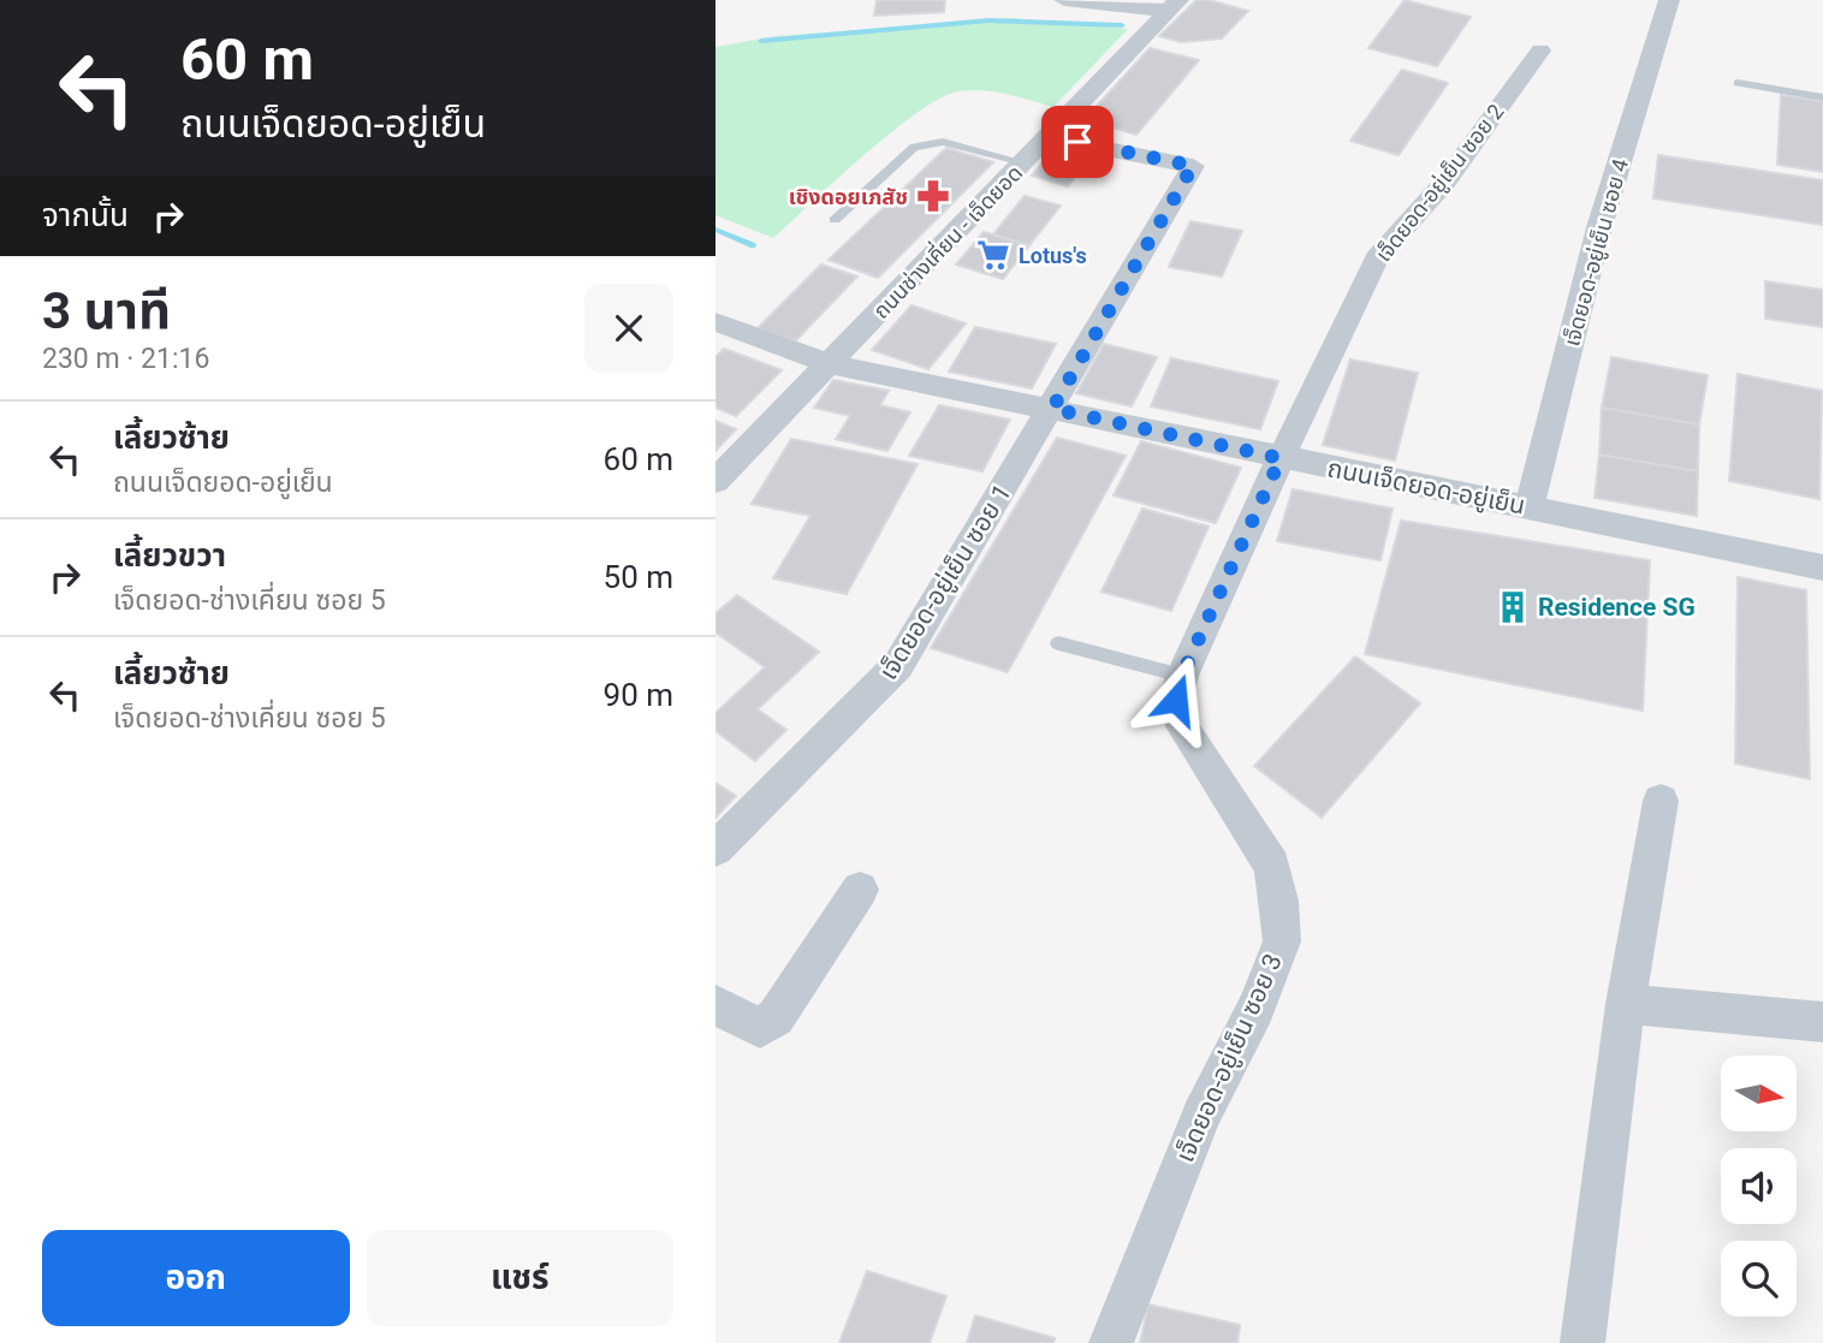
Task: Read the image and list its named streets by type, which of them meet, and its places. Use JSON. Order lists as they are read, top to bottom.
{
  "streets": {
    "street": [
      "เจ็ดยอด-อยู่เย็น ซอย 2",
      "ถนนช่างเคี่ยน - เจ็ดยอด",
      "เจ็ดยอด-อยู่เย็น ซอย 4",
      "ถนนเจ็ดยอด-อยู่เย็น",
      "เจ็ดยอด-อยู่เย็น ซอย 1",
      "เจ็ดยอด-อยู่เย็น ซอย 3"
    ]
  },
  "crossings": [
    ["เจ็ดยอด-อยู่เย็น ซอย 2", "ถนนเจ็ดยอด-อยู่เย็น"],
    ["เจ็ดยอด-อยู่เย็น ซอย 2", "เจ็ดยอด-อยู่เย็น ซอย 3"],
    ["ถนนช่างเคี่ยน - เจ็ดยอด", "ถนนเจ็ดยอด-อยู่เย็น"],
    ["ถนนช่างเคี่ยน - เจ็ดยอด", "เจ็ดยอด-อยู่เย็น ซอย 1"],
    ["เจ็ดยอด-อยู่เย็น ซอย 4", "ถนนเจ็ดยอด-อยู่เย็น"],
    ["ถนนเจ็ดยอด-อยู่เย็น", "เจ็ดยอด-อยู่เย็น ซอย 1"],
    ["ถนนเจ็ดยอด-อยู่เย็น", "เจ็ดยอด-อยู่เย็น ซอย 3"]
  ],
  "places": {
    "pharmacy": ["เชิงดอยเภสัช"],
    "supermarket": ["Lotus's"],
    "building": ["Residence SG"]
  },
  "north": "right",
  "page": {
    "turn": ["60 m", "ถนนเจ็ดยอด-อยู่เย็น"],
    "then": "จากนั้น",
    "heading": ["3 นาที", "230 m · 21:16"],
    "list": [
      {
        "name": "เลี้ยวซ้าย",
        "note": "ถนนเจ็ดยอด-อยู่เย็น",
        "value": "60 m"
      },
      {
        "name": "เลี้ยวขวา",
        "note": "เจ็ดยอด-ช่างเคี่ยน ซอย 5",
        "value": "50 m"
      },
      {
        "name": "เลี้ยวซ้าย",
        "note": "เจ็ดยอด-ช่างเคี่ยน ซอย 5",
        "value": "90 m"
      }
    ],
    "buttons": ["ออก", "แชร์"]
  }
}
